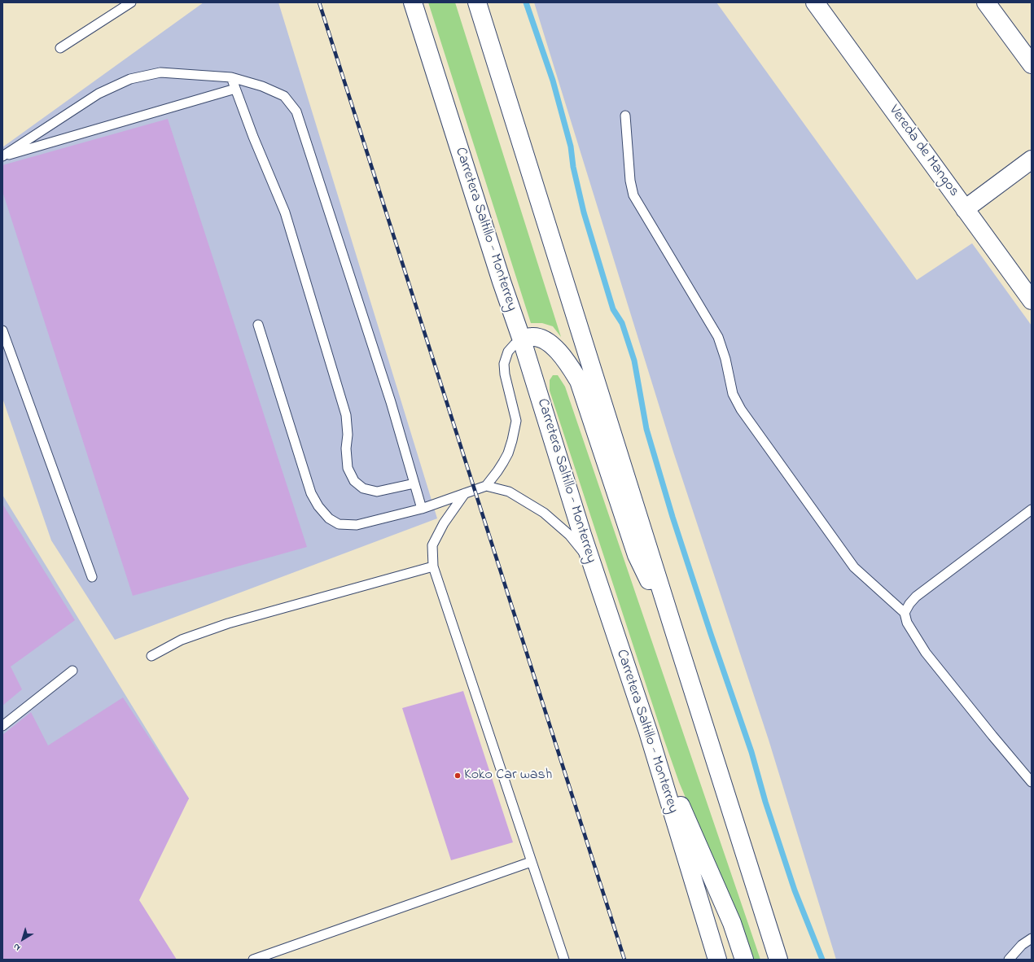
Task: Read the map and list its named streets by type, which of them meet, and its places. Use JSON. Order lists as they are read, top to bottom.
{
  "streets": {
    "main road": ["Vereda de Mangos", "Carretera Saltillo - Monterrey"]
  },
  "places": ["Koko Car wash"],
  "north": "bottom left"
}
